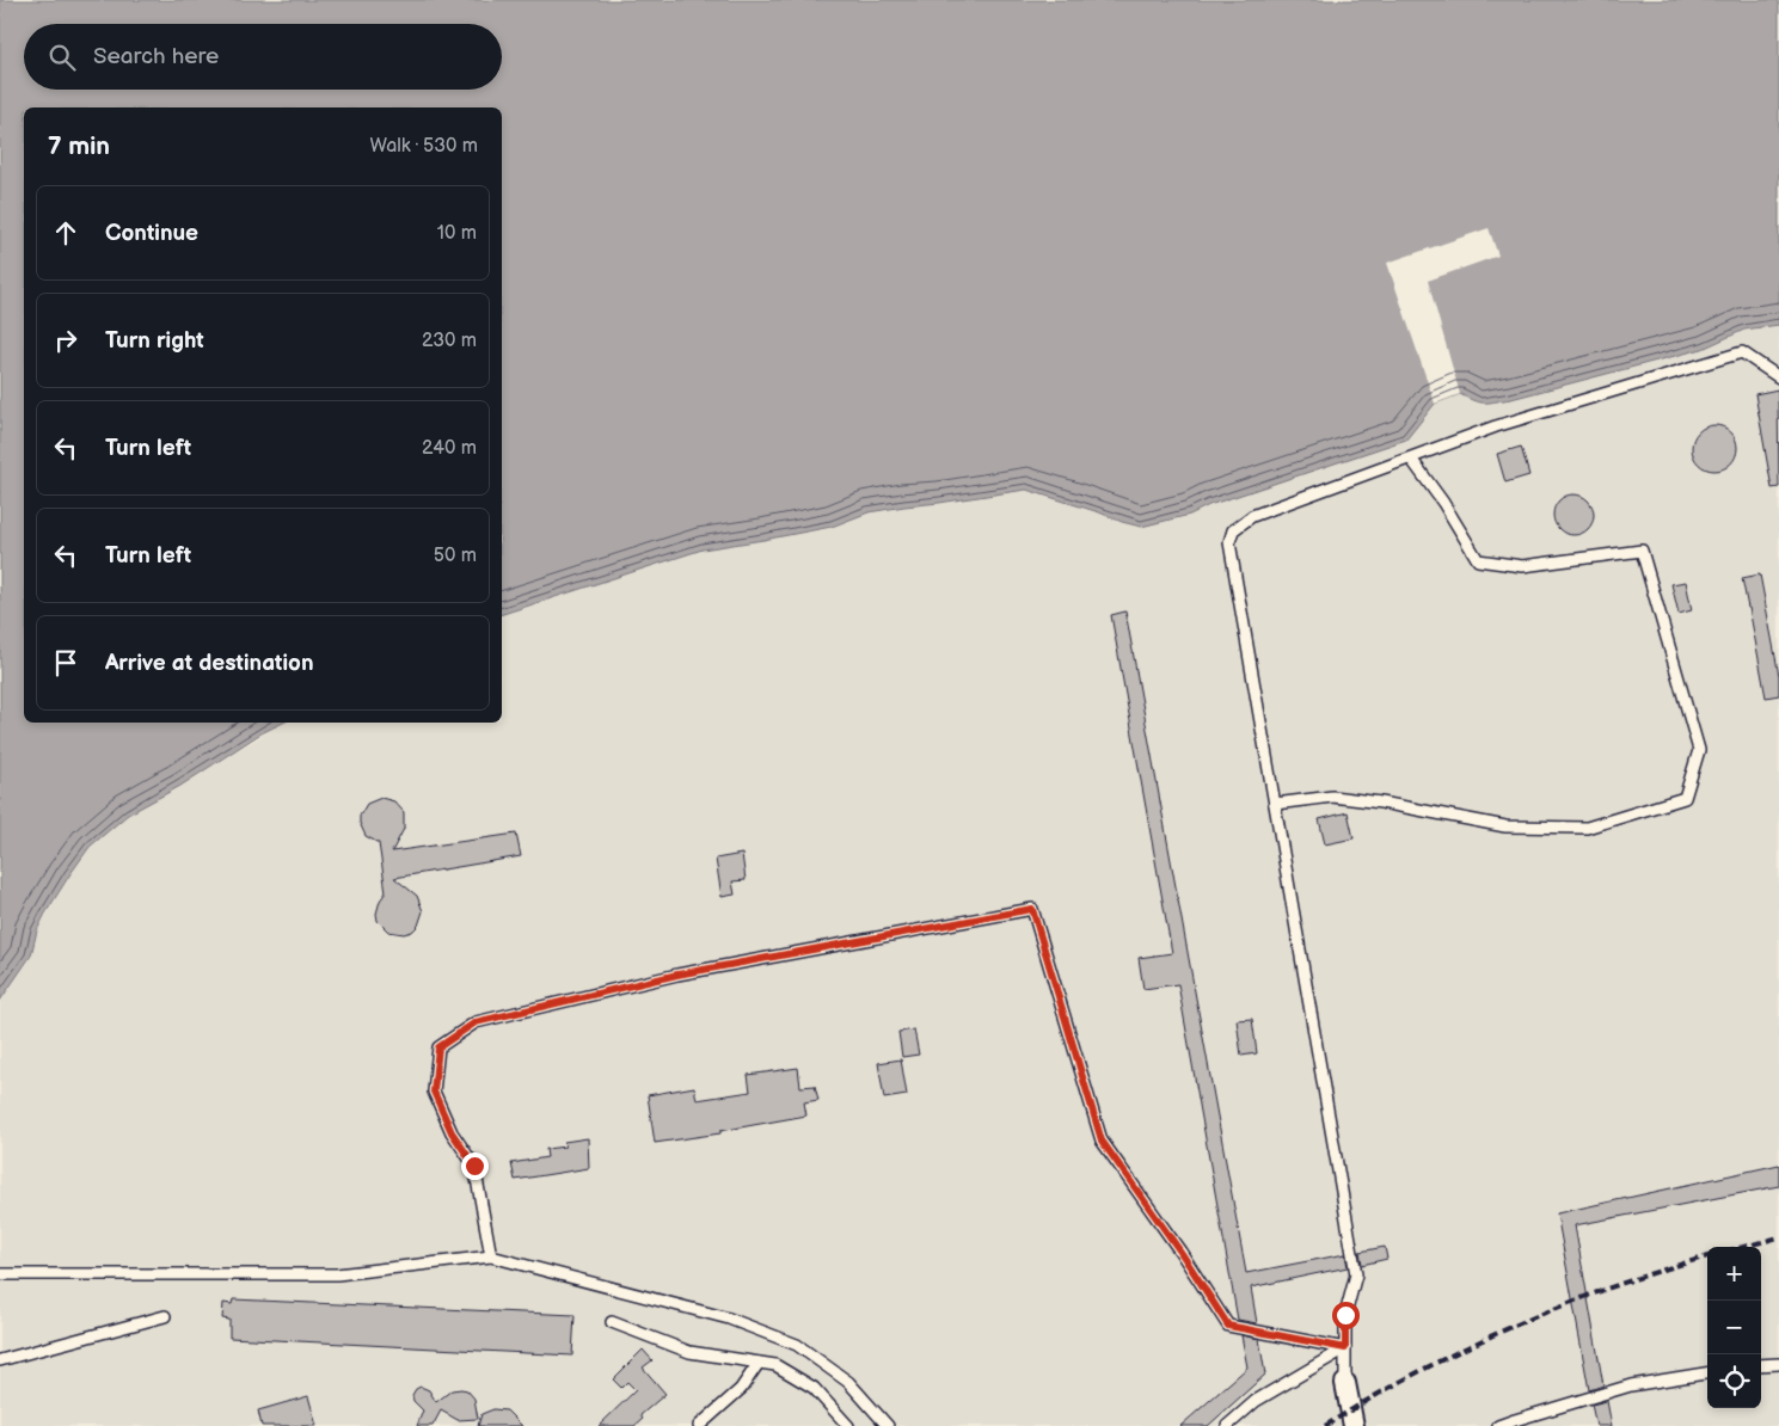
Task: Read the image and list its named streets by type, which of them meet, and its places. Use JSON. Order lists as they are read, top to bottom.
{
  "page": {
    "search": "Search here",
    "heading": ["7 min", "Walk · 530 m"],
    "list": [
      ["Continue", "10 m"],
      ["Turn right", "230 m"],
      ["Turn left", "240 m"],
      ["Turn left", "50 m"],
      "Arrive at destination"
    ],
    "map_buttons": ["+", "−"]
  }
}
